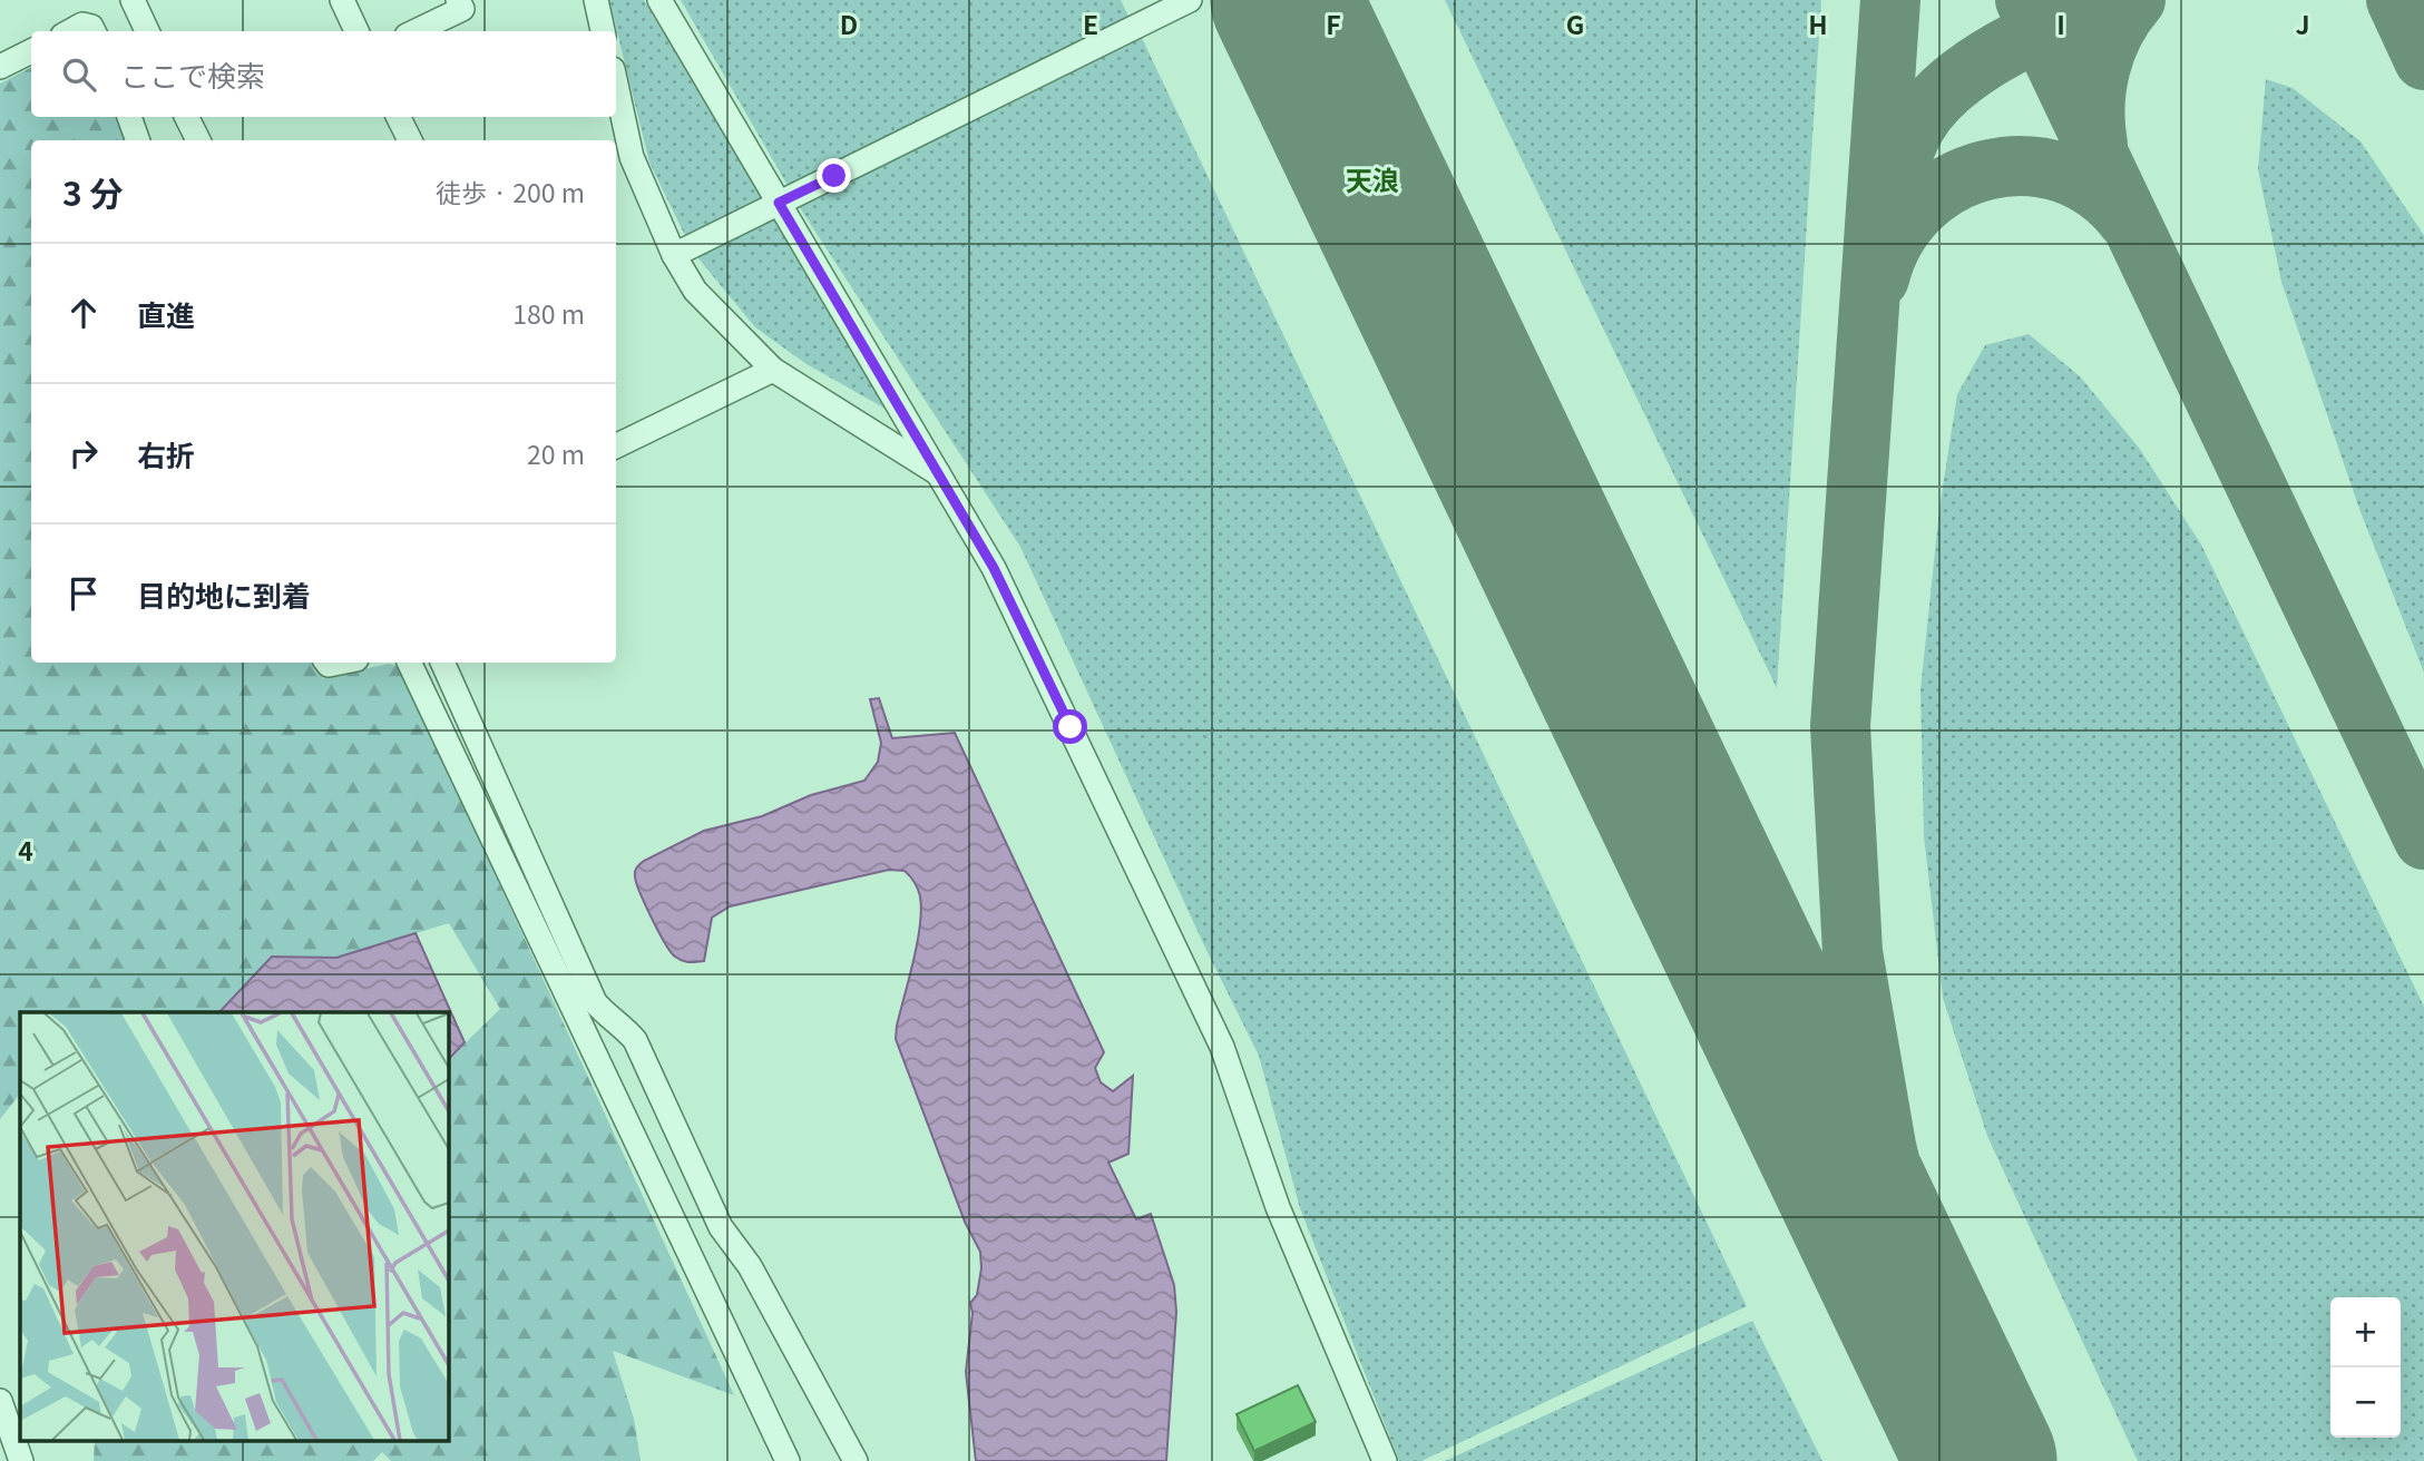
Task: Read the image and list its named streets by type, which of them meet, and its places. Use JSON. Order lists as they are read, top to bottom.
{
  "districts": ["天浪"],
  "page": {
    "search": "ここで検索",
    "heading": ["3 分", "徒歩 · 200 m"],
    "list": [
      ["直進", "180 m"],
      ["右折", "20 m"],
      "目的地に到着"
    ],
    "map_buttons": ["+", "−"]
  },
  "grid": {
    "columns": [
      "D",
      "E",
      "F",
      "G",
      "H",
      "I",
      "J"
    ],
    "rows": ["4"]
  }
}
